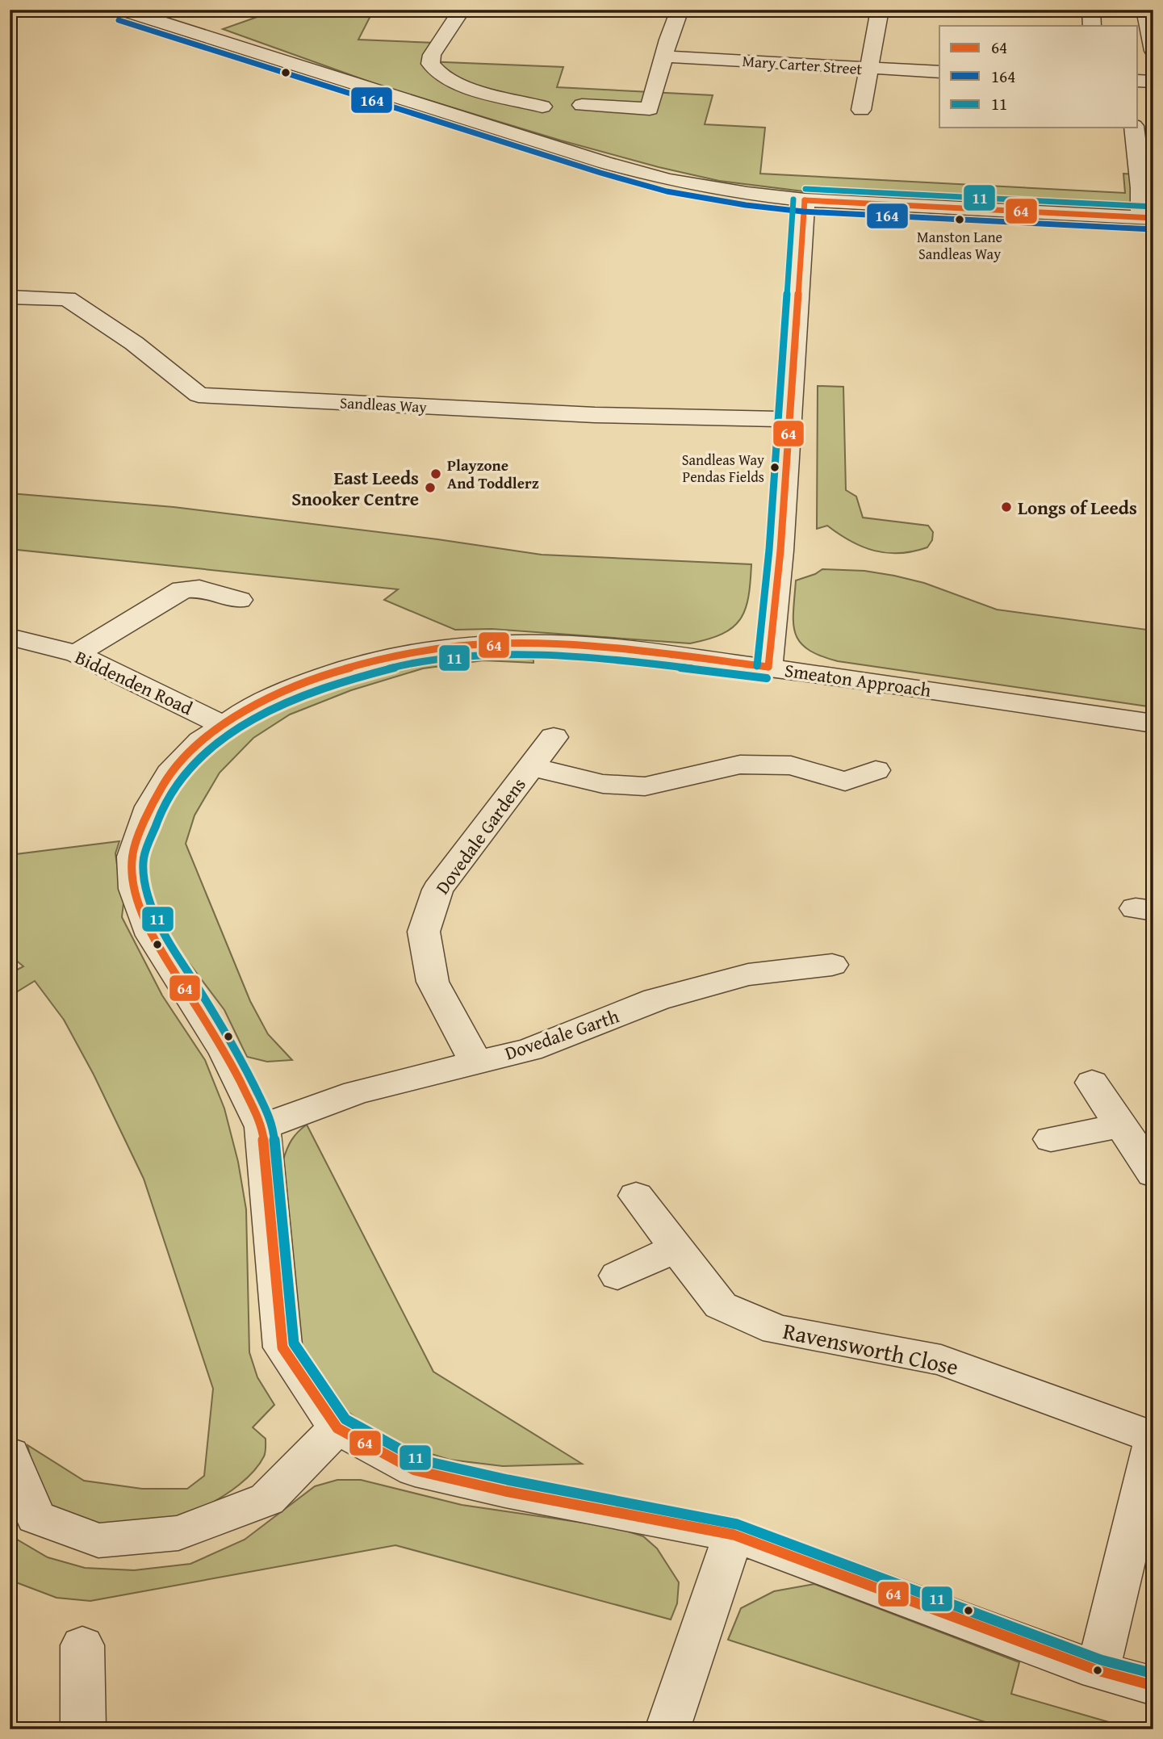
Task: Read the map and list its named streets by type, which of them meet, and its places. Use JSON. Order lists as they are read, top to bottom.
{
  "streets": {
    "street": [
      "Mary Carter Street",
      "Sandleas Way",
      "Smeaton Approach",
      "Biddenden Road",
      "Dovedale Gardens",
      "Dovedale Garth",
      "Ravensworth Close"
    ]
  },
  "crossings": [
    ["Smeaton Approach", "Biddenden Road"],
    ["Smeaton Approach", "Dovedale Garth"],
    ["Dovedale Gardens", "Dovedale Garth"]
  ],
  "places": [
    "Manston Lane Sandleas Way",
    "Sandleas Way Pendas Fields",
    "Playzone And Toddlerz",
    "East Leeds Snooker Centre",
    "Longs of Leeds"
  ],
  "lines": ["transit line 164", "transit line 11", "transit line 64"],
  "legend": ["64", "164", "11"]
}
